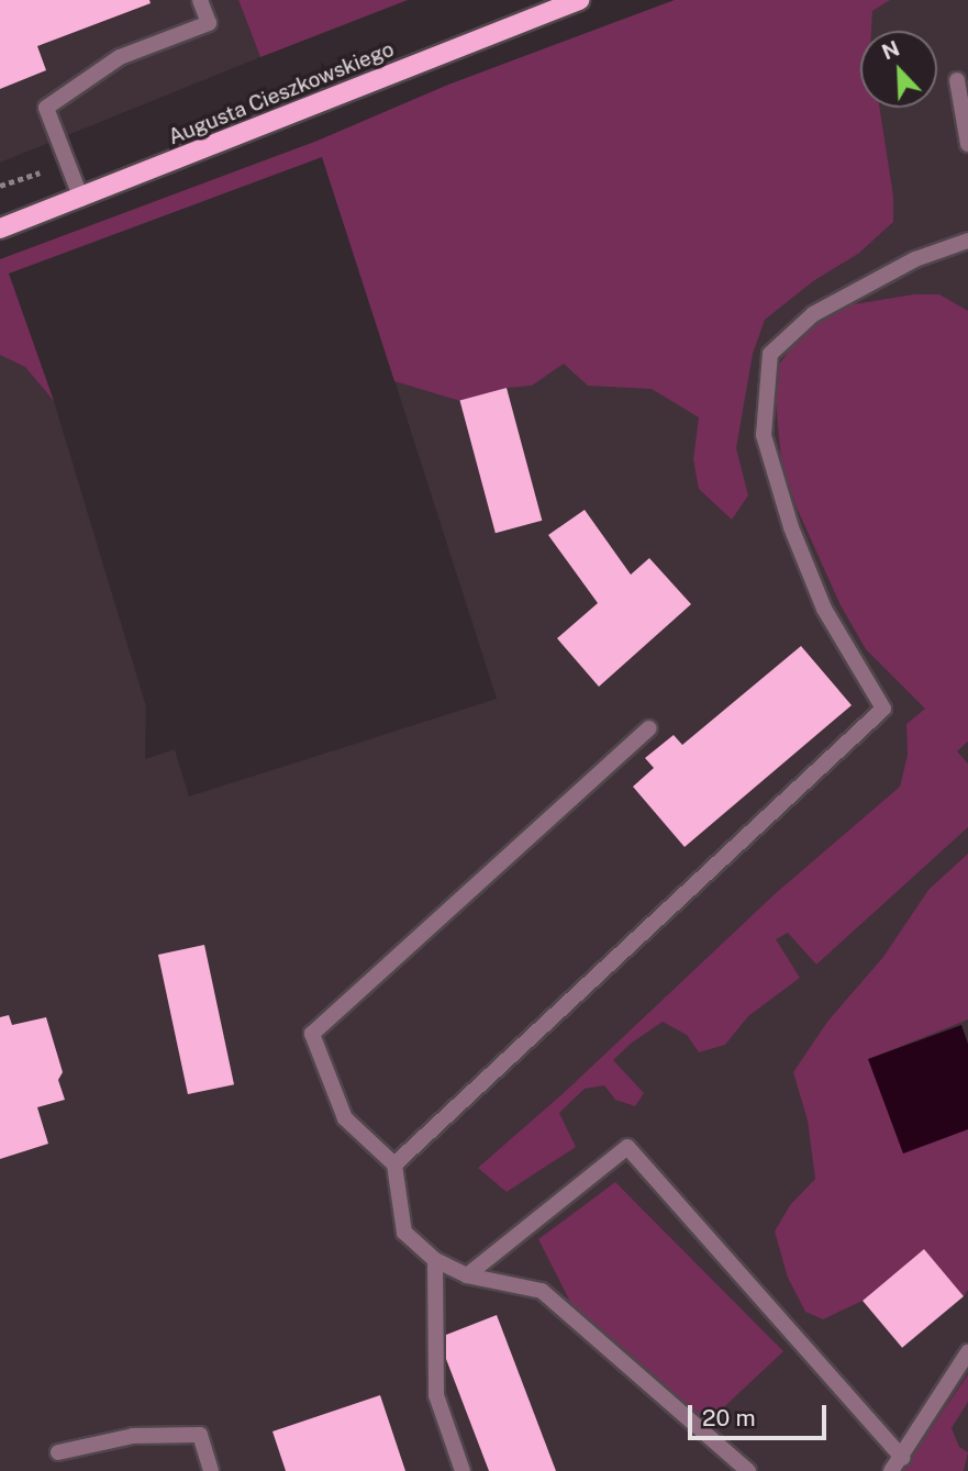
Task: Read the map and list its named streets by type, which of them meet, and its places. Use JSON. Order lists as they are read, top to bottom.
{
  "streets": {
    "main road": ["Augusta Cieszkowskiego"]
  },
  "scale_bar": "20 m",
  "north": "top left"
}
